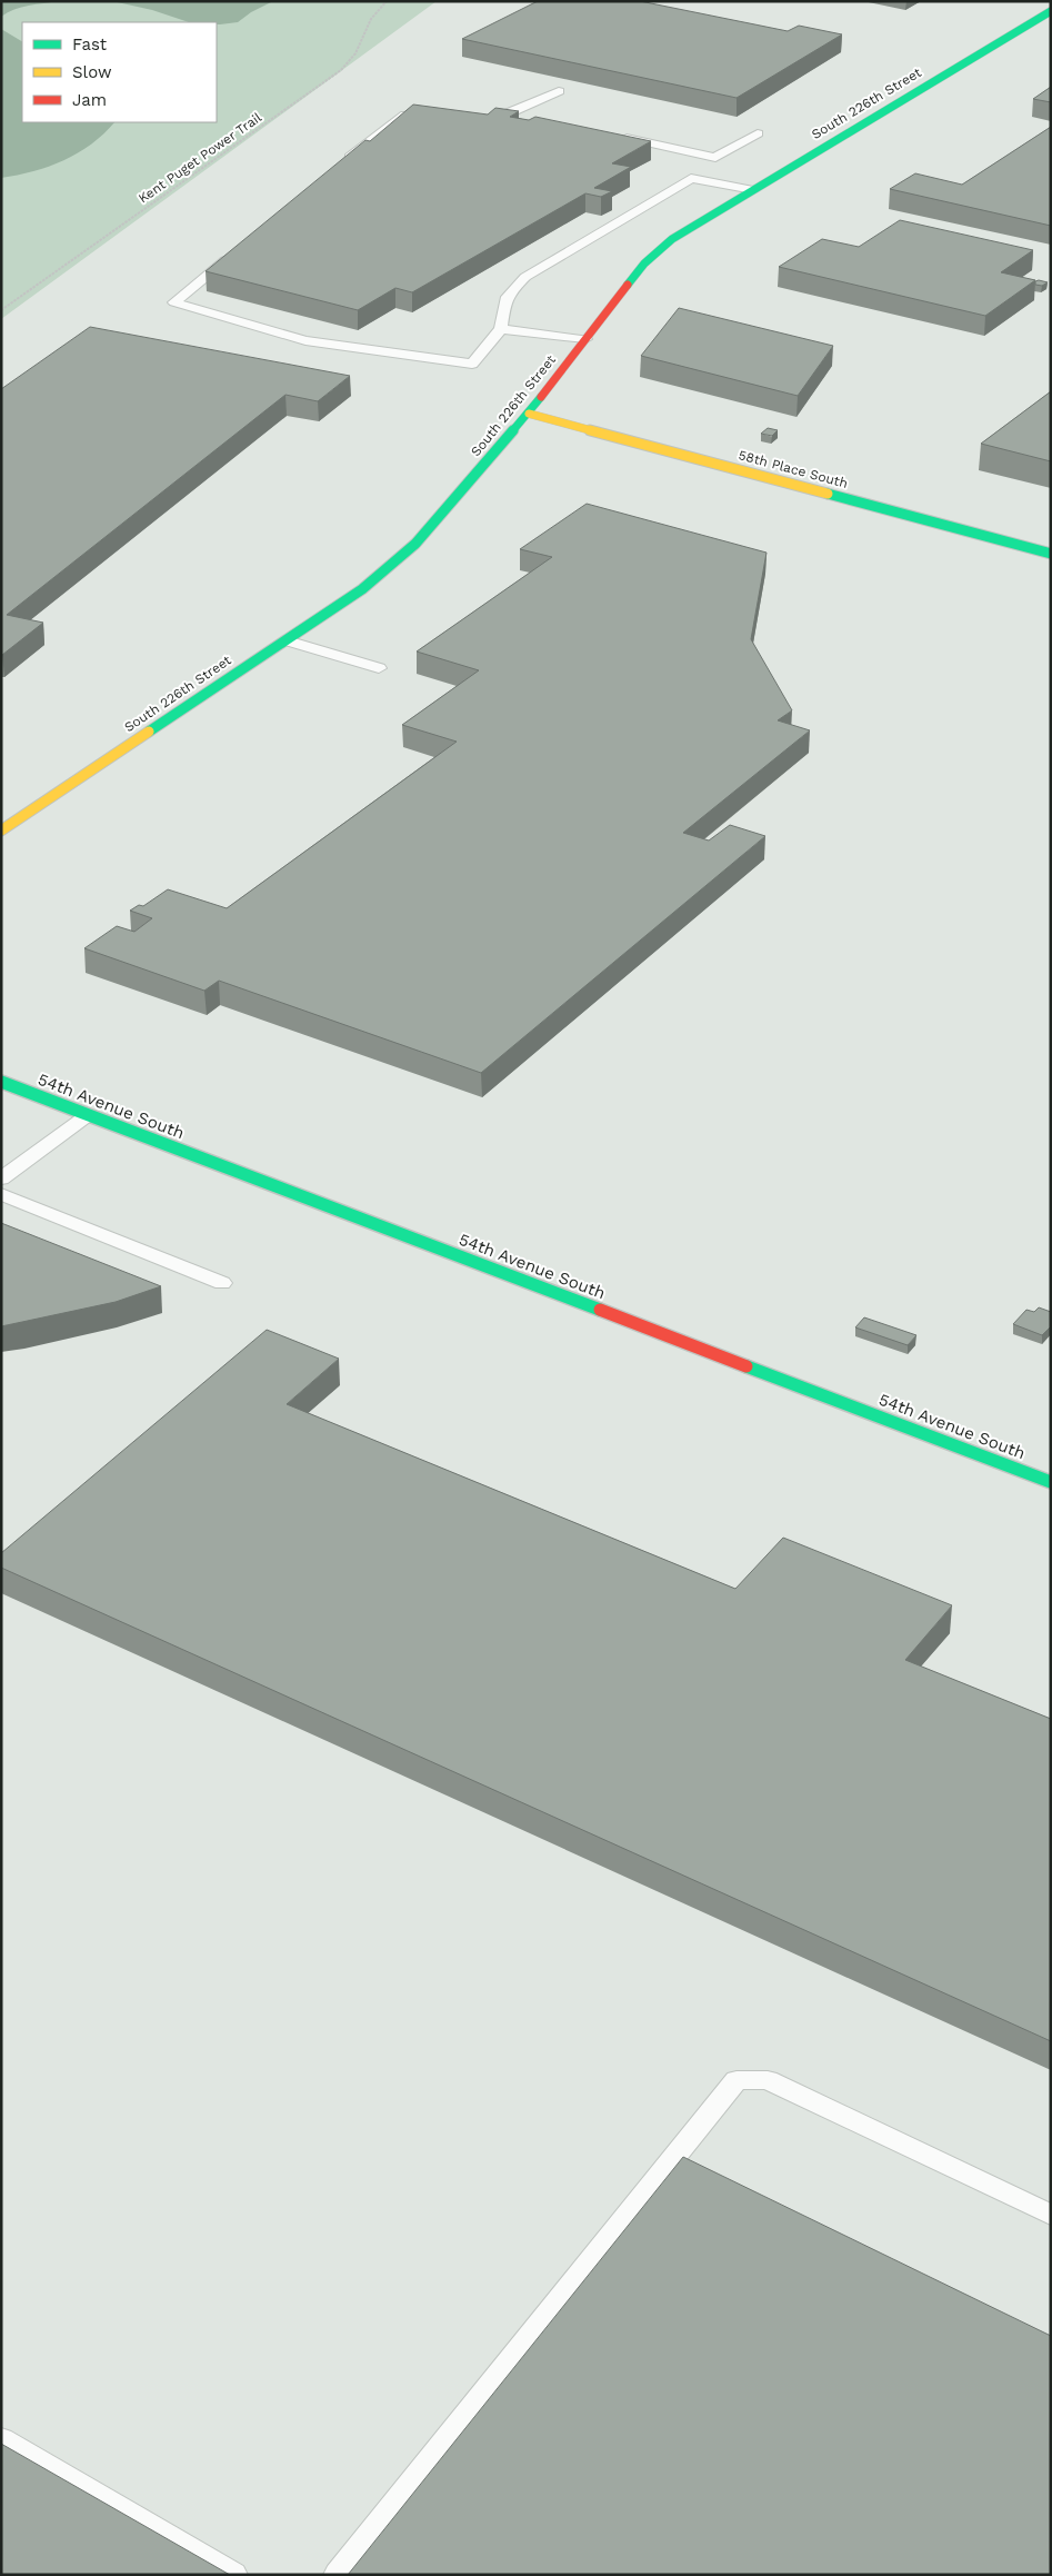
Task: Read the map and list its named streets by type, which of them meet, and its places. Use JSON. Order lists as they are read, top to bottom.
{
  "streets": {
    "street": ["South 226th Street", "58th Place South", "54th Avenue South"],
    "path": ["Kent Puget Power Trail"]
  },
  "crossings": [
    ["South 226th Street", "58th Place South"]
  ],
  "legend": ["Fast", "Slow", "Jam"]
}
